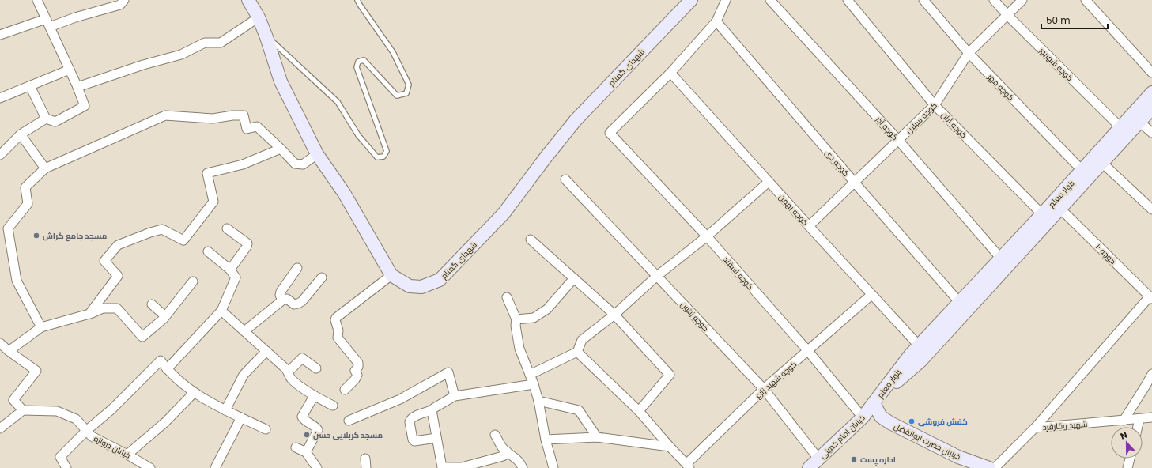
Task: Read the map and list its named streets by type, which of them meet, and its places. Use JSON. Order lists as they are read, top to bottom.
{
  "streets": {
    "street": [
      "کوچه شهریور",
      "شهدای گمنام",
      "کوچه مهر",
      "کوچه سبلان",
      "کوچه آبان",
      "کوچه آذر",
      "کوچه دی",
      "بلوار معلم",
      "کوچه بهمن",
      "کوچه ۱۰",
      "کوچه اسفند",
      "کوچه زیتون",
      "کوچه شهید زارع",
      "شهید وقارفرد",
      "خیابان امام خمینی",
      "خیابان حضرت ابوالفضل",
      "خیابان دروازه"
    ]
  },
  "crossings": [
    ["کوچه شهریور", "کوچه سبلان"],
    ["کوچه شهریور", "بلوار معلم"],
    ["کوچه مهر", "کوچه سبلان"],
    ["کوچه مهر", "بلوار معلم"],
    ["کوچه سبلان", "کوچه آبان"],
    ["کوچه سبلان", "کوچه آذر"],
    ["کوچه سبلان", "کوچه دی"],
    ["کوچه سبلان", "کوچه بهمن"],
    ["کوچه آبان", "بلوار معلم"],
    ["کوچه آذر", "بلوار معلم"],
    ["کوچه دی", "بلوار معلم"],
    ["بلوار معلم", "کوچه بهمن"],
    ["بلوار معلم", "کوچه ۱۰"],
    ["بلوار معلم", "خیابان امام خمینی"],
    ["بلوار معلم", "خیابان حضرت ابوالفضل"],
    ["کوچه بهمن", "کوچه اسفند"],
    ["کوچه بهمن", "کوچه شهید زارع"],
    ["کوچه اسفند", "کوچه شهید زارع"],
    ["کوچه اسفند", "خیابان امام خمینی"],
    ["کوچه زیتون", "کوچه شهید زارع"],
    ["کوچه زیتون", "خیابان امام خمینی"],
    ["خیابان امام خمینی", "خیابان حضرت ابوالفضل"]
  ],
  "places": [
    "مسجد جامع گراش",
    "کفش فروشی",
    "مسجد کربلایی حسن",
    "اداره پست"
  ],
  "scale_bar": "50 m",
  "north": "top"
}
